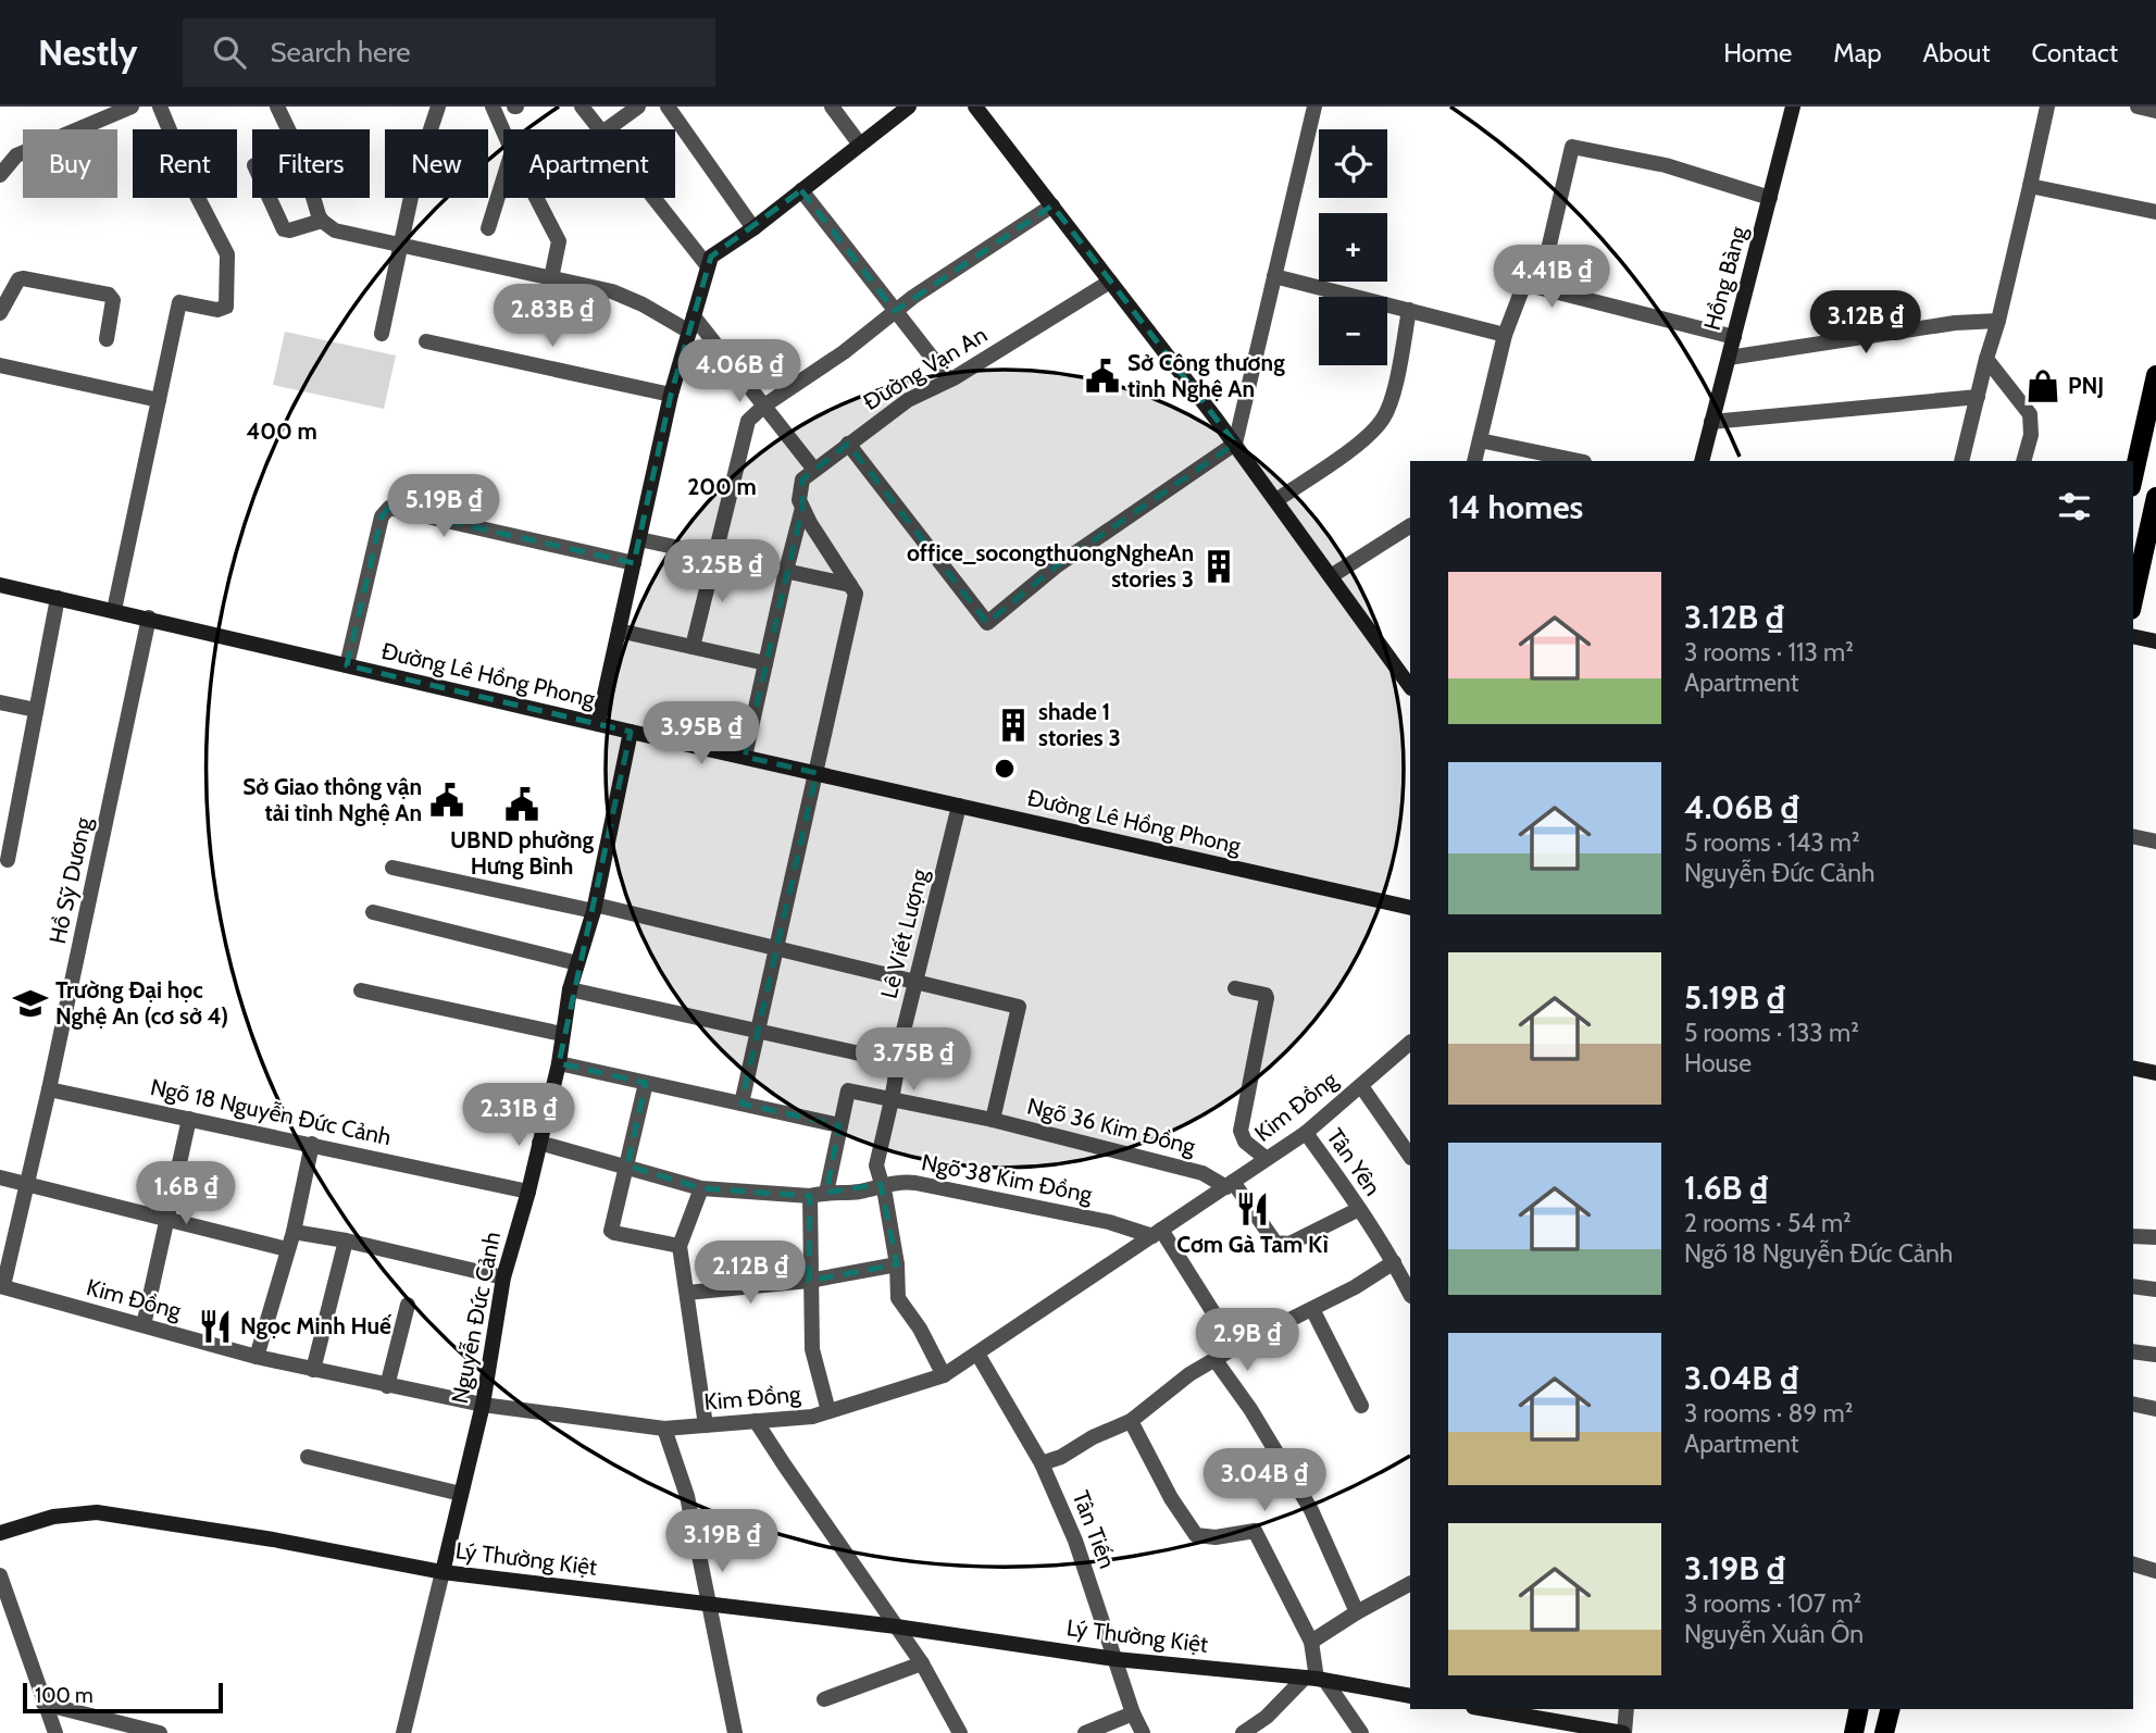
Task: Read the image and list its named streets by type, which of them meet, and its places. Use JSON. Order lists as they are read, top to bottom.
{
  "streets": {
    "street": [
      "Hồng Bàng",
      "Đường Vạn An",
      "Đường Lê Hồng Phong",
      "Hồ Sỹ Dương",
      "Lê Viết Lượng",
      "Kim Đồng",
      "Ngõ 18 Nguyễn Đức Cảnh",
      "Ngõ 36 Kim Đồng",
      "Tân Yên",
      "Ngõ 38 Kim Đồng",
      "Nguyễn Đức Cảnh",
      "Tân Tiến",
      "Lý Thường Kiệt"
    ]
  },
  "crossings": [
    ["Đường Lê Hồng Phong", "Hồ Sỹ Dương"],
    ["Đường Lê Hồng Phong", "Lê Viết Lượng"],
    ["Đường Lê Hồng Phong", "Nguyễn Đức Cảnh"],
    ["Hồ Sỹ Dương", "Kim Đồng"],
    ["Hồ Sỹ Dương", "Ngõ 18 Nguyễn Đức Cảnh"],
    ["Lê Viết Lượng", "Kim Đồng"],
    ["Lê Viết Lượng", "Ngõ 36 Kim Đồng"],
    ["Lê Viết Lượng", "Ngõ 38 Kim Đồng"],
    ["Kim Đồng", "Ngõ 36 Kim Đồng"],
    ["Kim Đồng", "Tân Yên"],
    ["Kim Đồng", "Ngõ 38 Kim Đồng"],
    ["Kim Đồng", "Nguyễn Đức Cảnh"],
    ["Kim Đồng", "Tân Tiến"],
    ["Ngõ 18 Nguyễn Đức Cảnh", "Nguyễn Đức Cảnh"],
    ["Ngõ 38 Kim Đồng", "Nguyễn Đức Cảnh"],
    ["Nguyễn Đức Cảnh", "Lý Thường Kiệt"],
    ["Tân Tiến", "Lý Thường Kiệt"]
  ],
  "places": {
    "public building": ["Sở Công thương tỉnh Nghệ An", "Sở Giao thông vận tải tỉnh Nghệ An", "UBND phường Hưng Bình"],
    "shop": ["PNJ"],
    "building": ["office_socongthuongNgheAn stories 3", "shade 1 stories 3"],
    "school or university": ["Trường Đại học Nghệ An (cơ sở 4)"],
    "restaurant": ["Cơm Gà Tam Kì", "Ngọc Minh Huế"]
  },
  "scale_bar": "100 m",
  "page": {
    "header": "Nestly",
    "search": "Search here",
    "nav": [
      "Home",
      "Map",
      "About",
      "Contact"
    ],
    "map_buttons": ["+", "−"],
    "chip": [
      "Buy",
      "Rent",
      "Filters",
      "New",
      "Apartment"
    ],
    "price": [
      "4.41B ₫",
      "2.83B ₫",
      "3.12B ₫",
      "4.06B ₫",
      "5.19B ₫",
      "3.25B ₫",
      "3.95B ₫",
      "3.75B ₫",
      "2.31B ₫",
      "1.6B ₫",
      "2.12B ₫",
      "2.9B ₫",
      "3.04B ₫",
      "3.19B ₫"
    ],
    "heading": "14 homes",
    "list": [
      {
        "name": "3.12B ₫",
        "note": "3 rooms · 113 m² · Apartment"
      },
      {
        "name": "4.06B ₫",
        "note": "5 rooms · 143 m² · Nguyễn Đức Cảnh"
      },
      {
        "name": "5.19B ₫",
        "note": "5 rooms · 133 m² · House"
      },
      {
        "name": "1.6B ₫",
        "note": "2 rooms · 54 m² · Ngõ 18 Nguyễn Đức Cảnh"
      },
      {
        "name": "3.04B ₫",
        "note": "3 rooms · 89 m² · Apartment"
      },
      {
        "name": "3.19B ₫",
        "note": "3 rooms · 107 m² · Nguyễn Xuân Ôn"
      }
    ],
    "scale": "100 m"
  },
  "rings": ["400 m", "200 m"]
}
